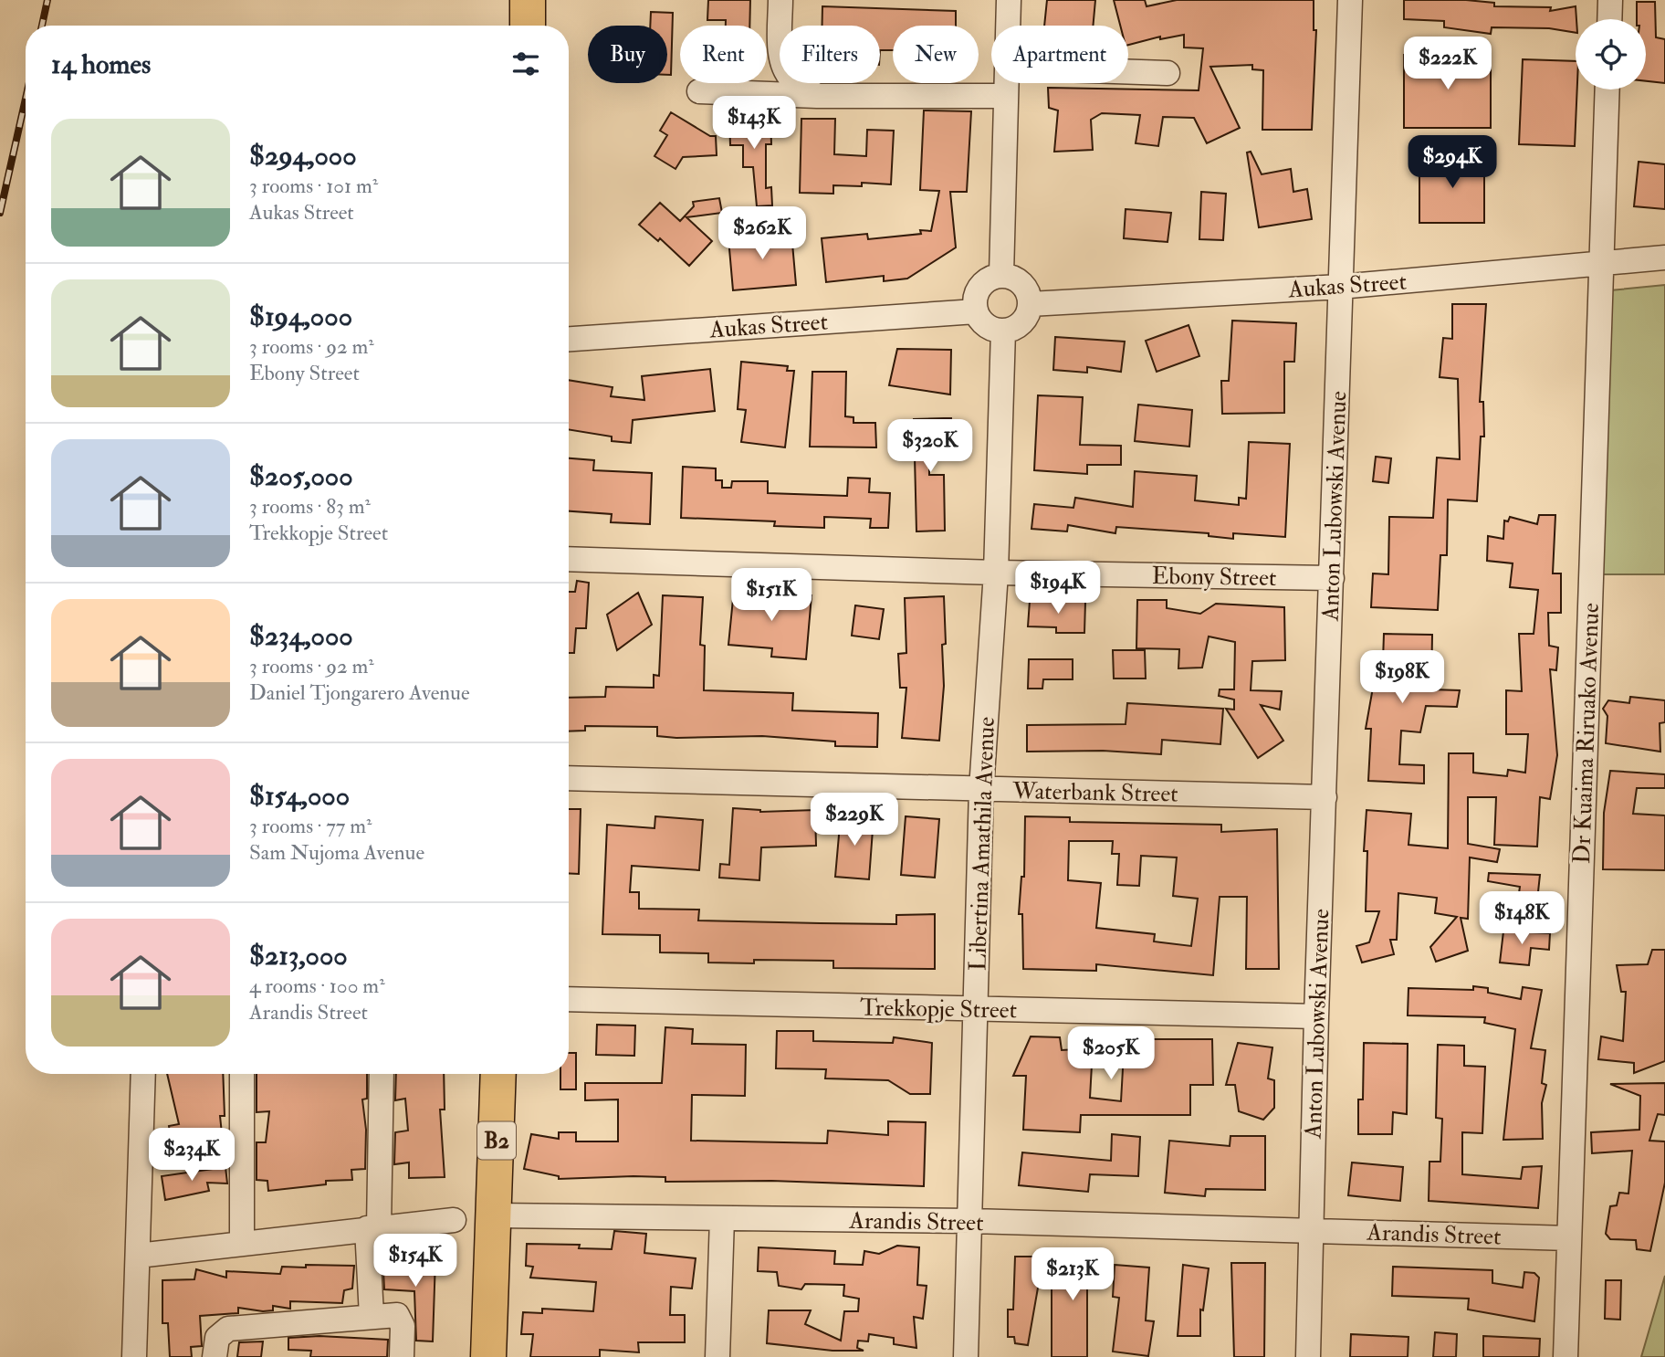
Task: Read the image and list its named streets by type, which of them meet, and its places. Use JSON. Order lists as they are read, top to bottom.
{
  "streets": {
    "highway": ["B2"],
    "street": [
      "Aukas Street",
      "Anton Lubowski Avenue",
      "Ebony Street",
      "Dr Kuaima Riruako Avenue",
      "Waterbank Street",
      "Libertina Amathila Avenue",
      "Trekkopje Street",
      "Arandis Street"
    ]
  },
  "crossings": [
    ["Aukas Street", "Anton Lubowski Avenue"],
    ["Aukas Street", "Dr Kuaima Riruako Avenue"],
    ["Aukas Street", "Libertina Amathila Avenue"],
    ["Anton Lubowski Avenue", "Ebony Street"],
    ["Anton Lubowski Avenue", "Waterbank Street"],
    ["Anton Lubowski Avenue", "Trekkopje Street"],
    ["Anton Lubowski Avenue", "Arandis Street"],
    ["Ebony Street", "Libertina Amathila Avenue"],
    ["Dr Kuaima Riruako Avenue", "Arandis Street"],
    ["Waterbank Street", "Libertina Amathila Avenue"],
    ["Libertina Amathila Avenue", "Trekkopje Street"],
    ["Libertina Amathila Avenue", "Arandis Street"],
    ["B2", "Arandis Street"]
  ],
  "page": {
    "chip": [
      "Buy",
      "Rent",
      "Filters",
      "New",
      "Apartment"
    ],
    "heading": "14 homes",
    "price": [
      "$222K",
      "$143K",
      "$294K",
      "$262K",
      "$320K",
      "$194K",
      "$151K",
      "$198K",
      "$229K",
      "$148K",
      "$205K",
      "$234K",
      "$154K",
      "$213K"
    ],
    "list": [
      {
        "name": "$294,000",
        "note": "3 rooms · 101 m² · Aukas Street"
      },
      {
        "name": "$194,000",
        "note": "3 rooms · 92 m² · Ebony Street"
      },
      {
        "name": "$205,000",
        "note": "3 rooms · 83 m² · Trekkopje Street"
      },
      {
        "name": "$234,000",
        "note": "3 rooms · 92 m² · Daniel Tjongarero Avenue"
      },
      {
        "name": "$154,000",
        "note": "3 rooms · 77 m² · Sam Nujoma Avenue"
      },
      {
        "name": "$213,000",
        "note": "4 rooms · 100 m² · Arandis Street"
      }
    ]
  }
}
